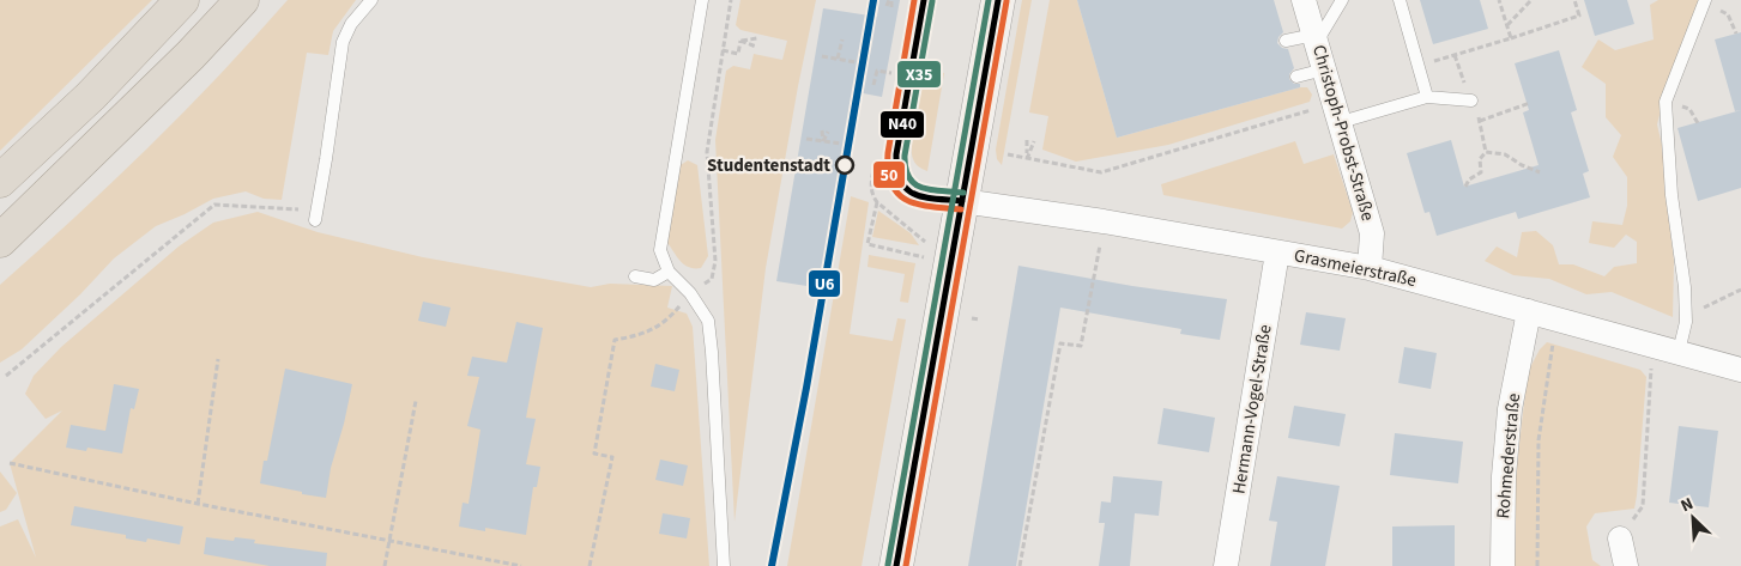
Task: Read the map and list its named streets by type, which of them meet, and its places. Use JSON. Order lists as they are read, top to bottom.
{
  "streets": {
    "street": [
      "Christoph-Probst-Straße",
      "Grasmeierstraße",
      "Hermann-Vogel-Straße",
      "Rohmederstraße"
    ]
  },
  "crossings": [
    ["Christoph-Probst-Straße", "Grasmeierstraße"],
    ["Grasmeierstraße", "Hermann-Vogel-Straße"],
    ["Grasmeierstraße", "Rohmederstraße"]
  ],
  "places": ["Studentenstadt"],
  "lines": [
    "transit line U6",
    "transit line N40",
    "transit line 50",
    "transit line X35"
  ],
  "north": "top left"
}
